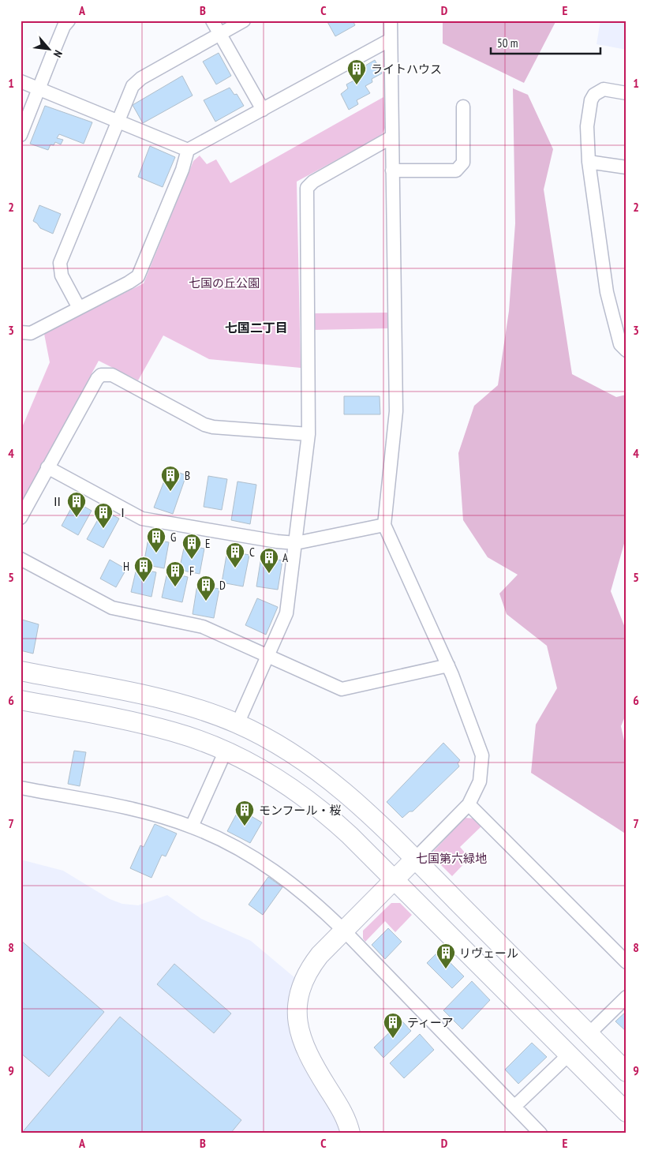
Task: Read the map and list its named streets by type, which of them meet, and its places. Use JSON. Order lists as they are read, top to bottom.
{
  "districts": ["七国二丁目"],
  "parks": ["七国の丘公園", "七国第六緑地"],
  "places": {
    "building": [
      "ライトハウス",
      "B",
      "Ⅱ",
      "Ⅰ",
      "G",
      "E",
      "C",
      "A",
      "H",
      "F",
      "D",
      "モンフール・桜",
      "リヴェール",
      "ティーア"
    ]
  },
  "scale_bar": "50 m",
  "north": "bottom right",
  "grid": {
    "columns": [
      "A",
      "B",
      "C",
      "D",
      "E"
    ],
    "rows": [
      "1",
      "2",
      "3",
      "4",
      "5",
      "6",
      "7",
      "8",
      "9"
    ]
  }
}
